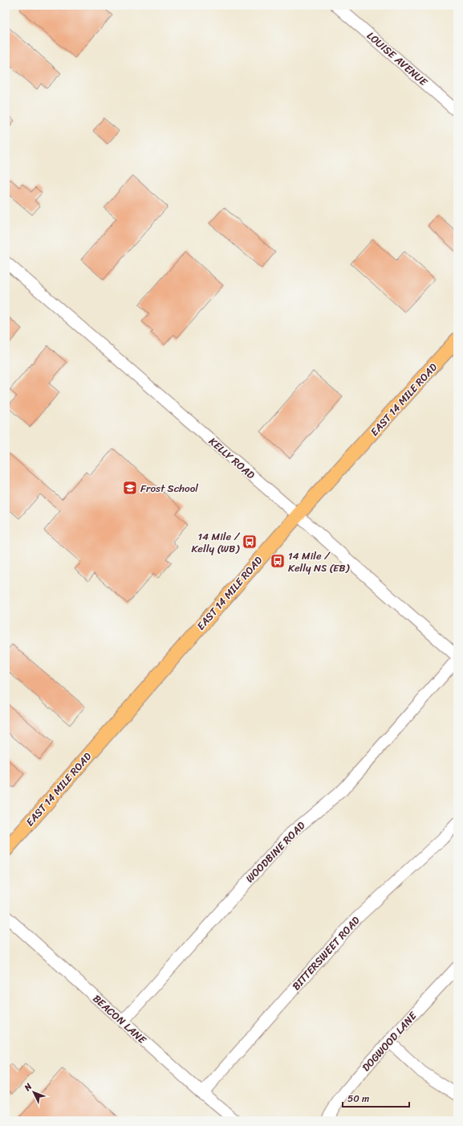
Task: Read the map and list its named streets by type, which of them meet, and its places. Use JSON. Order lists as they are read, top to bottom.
{
  "streets": {
    "main road": ["EAST 14 MILE ROAD"],
    "street": [
      "LOUISE AVENUE",
      "KELLY ROAD",
      "WOODBINE ROAD",
      "BITTERSWEET ROAD",
      "BEACON LANE",
      "DOGWOOD LANE"
    ]
  },
  "crossings": [
    ["EAST 14 MILE ROAD", "KELLY ROAD"],
    ["KELLY ROAD", "WOODBINE ROAD"],
    ["WOODBINE ROAD", "BEACON LANE"],
    ["BITTERSWEET ROAD", "BEACON LANE"]
  ],
  "places": {
    "school or university": ["Frost School"],
    "bus stop": ["14 Mile / Kelly (WB)", "14 Mile / Kelly NS (EB)"]
  },
  "scale_bar": "50 m",
  "north": "top left"
}
